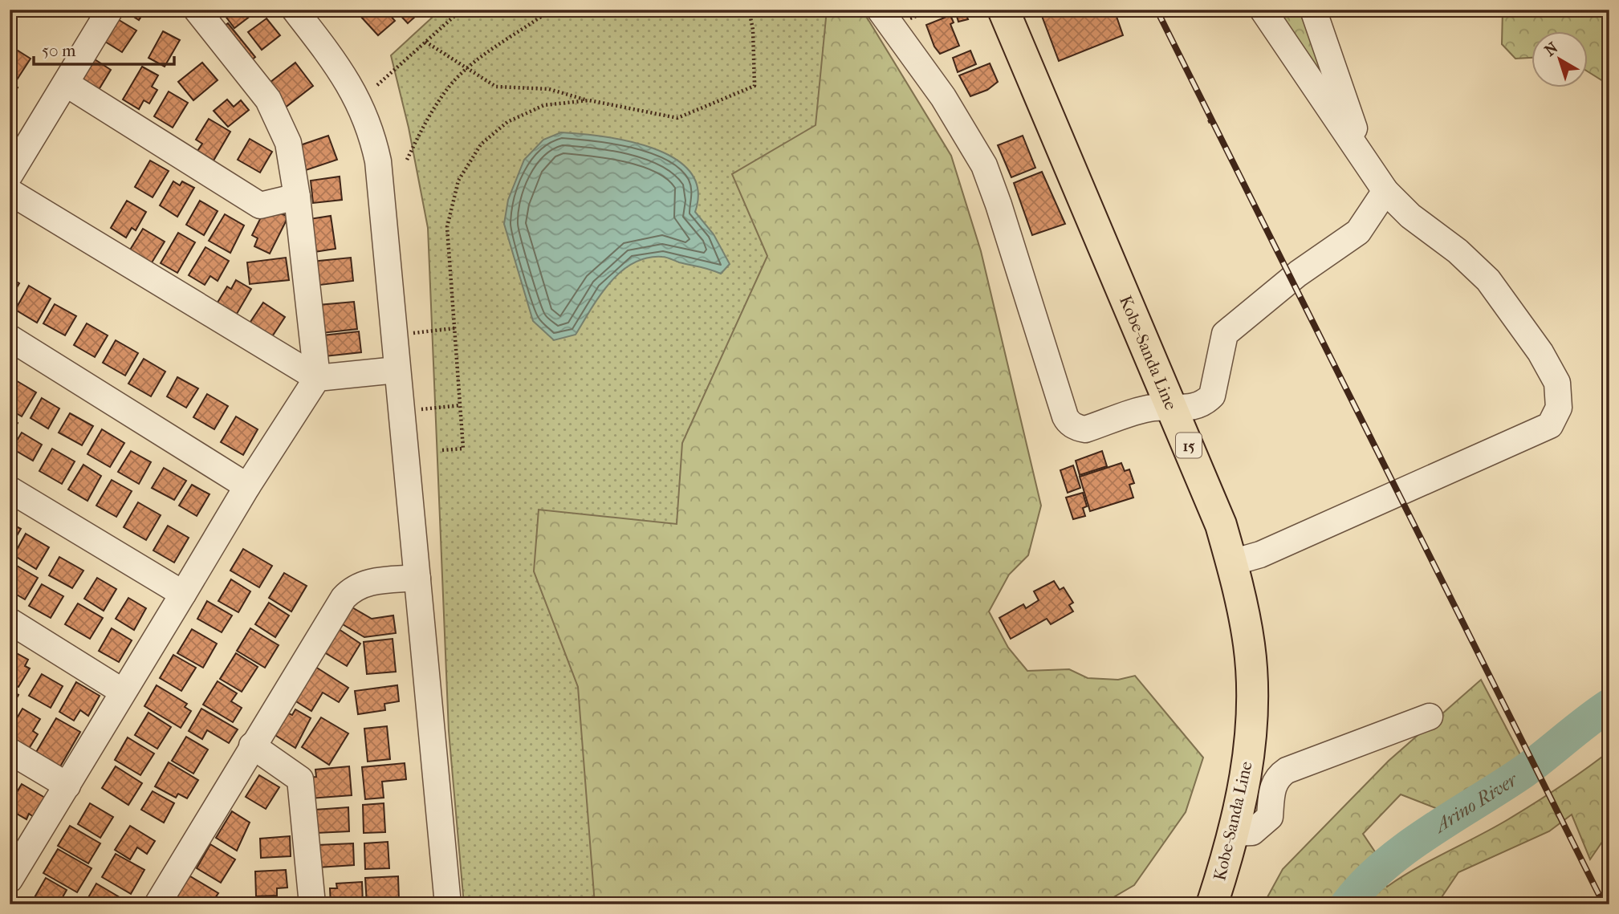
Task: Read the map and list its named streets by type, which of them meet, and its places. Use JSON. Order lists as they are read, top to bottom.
{
  "streets": {
    "main road": ["Kobe-Sanda Line", "15"]
  },
  "water": ["Arino River"],
  "scale_bar": "50 m",
  "north": "top left"
}
